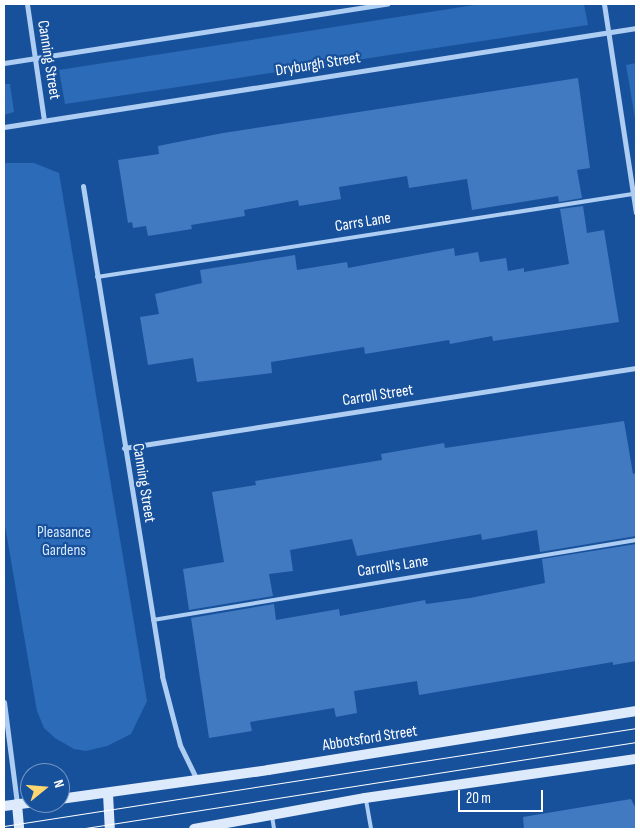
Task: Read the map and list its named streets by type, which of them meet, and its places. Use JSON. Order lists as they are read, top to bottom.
{
  "streets": {
    "street": [
      "Canning Street",
      "Dryburgh Street",
      "Carroll Street",
      "Abbotsford Street"
    ],
    "lane": ["Carrs Lane", "Carroll's Lane"]
  },
  "crossings": [
    ["Canning Street", "Dryburgh Street"],
    ["Canning Street", "Carrs Lane"],
    ["Canning Street", "Carroll Street"],
    ["Canning Street", "Carroll's Lane"],
    ["Canning Street", "Abbotsford Street"]
  ],
  "parks": ["Pleasance Gardens"],
  "scale_bar": "20 m",
  "north": "right"
}
